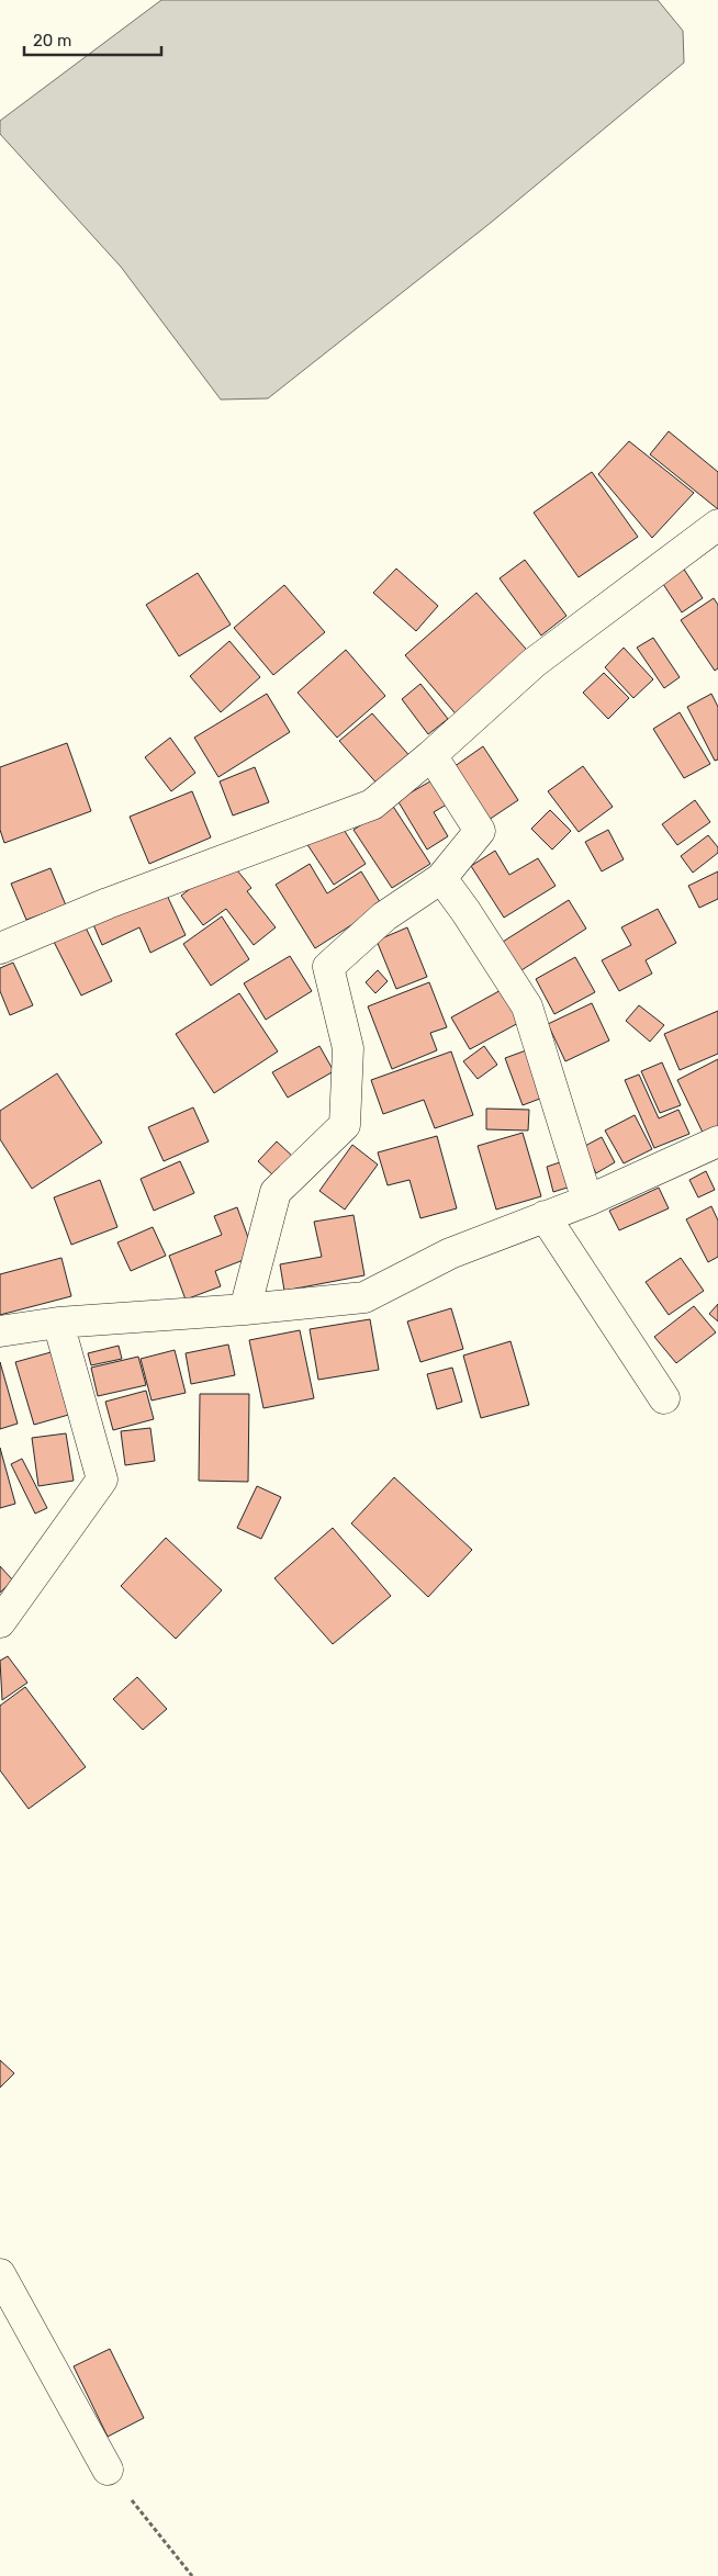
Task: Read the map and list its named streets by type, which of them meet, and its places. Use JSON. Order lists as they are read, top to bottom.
{
  "scale_bar": "20 m"
}
